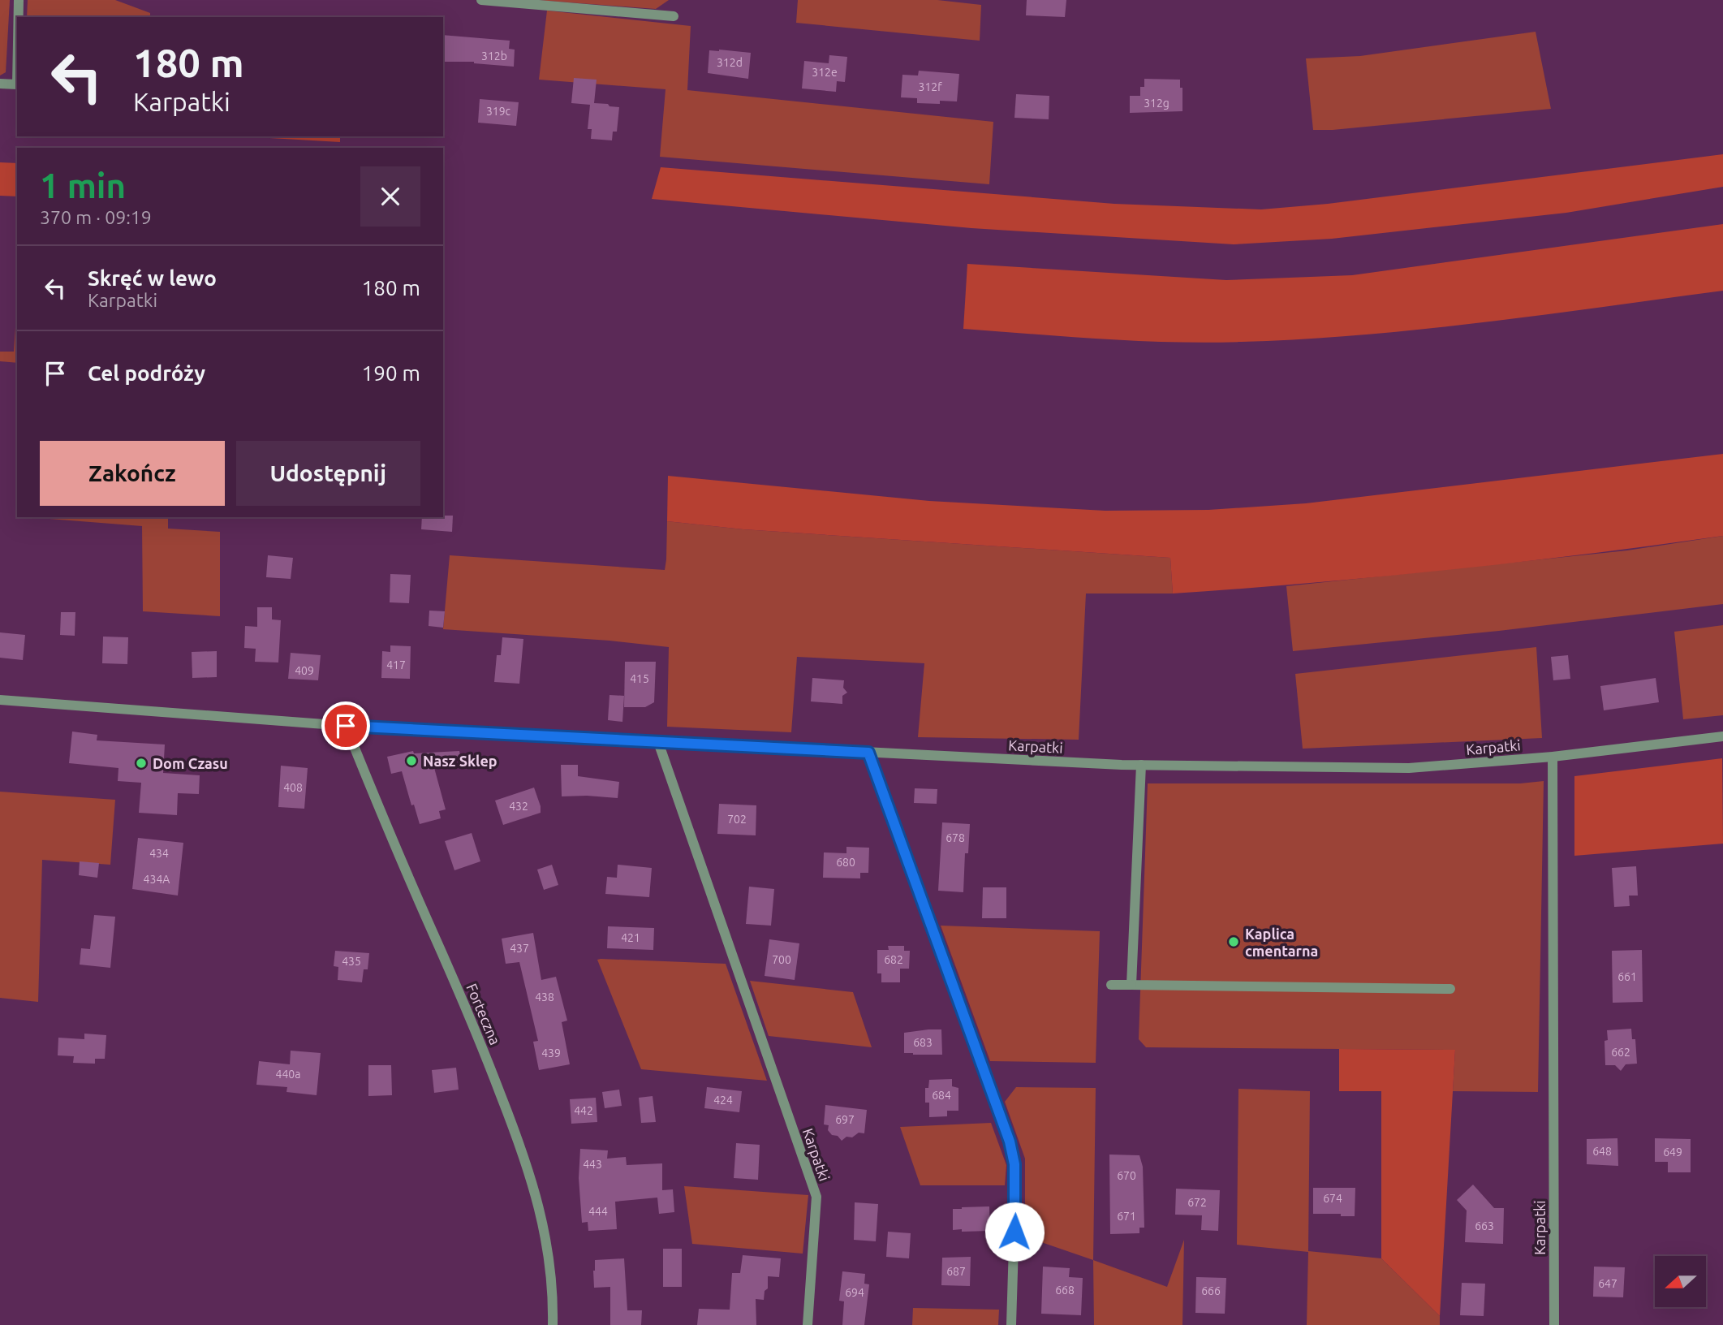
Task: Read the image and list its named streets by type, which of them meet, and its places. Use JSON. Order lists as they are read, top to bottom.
{
  "streets": {
    "street": ["Karpatki", "Forteczna"]
  },
  "crossings": [
    ["Karpatki", "Forteczna"]
  ],
  "places": ["Nasz Sklep", "Dom Czasu", "Kaplica cmentarna"],
  "house_numbers": [
    "312b",
    "312d",
    "312e",
    "312f",
    "312g",
    "319c",
    "417",
    "409",
    "415",
    "408",
    "432",
    "702",
    "678",
    "434",
    "680",
    "434A",
    "421",
    "437",
    "700",
    "682",
    "435",
    "661",
    "438",
    "683",
    "662",
    "439",
    "440a",
    "684",
    "424",
    "442",
    "697",
    "648",
    "649",
    "443",
    "670",
    "674",
    "672",
    "444",
    "671",
    "663",
    "687",
    "647",
    "668",
    "666",
    "694"
  ],
  "north": "left",
  "page": {
    "turn": ["180 m", "Karpatki"],
    "heading": ["1 min", "370 m · 09:19"],
    "list": [
      {
        "name": "Skręć w lewo",
        "note": "Karpatki",
        "value": "180 m"
      },
      {
        "name": "Cel podróży",
        "value": "190 m"
      }
    ],
    "buttons": ["Zakończ", "Udostępnij"]
  }
}
